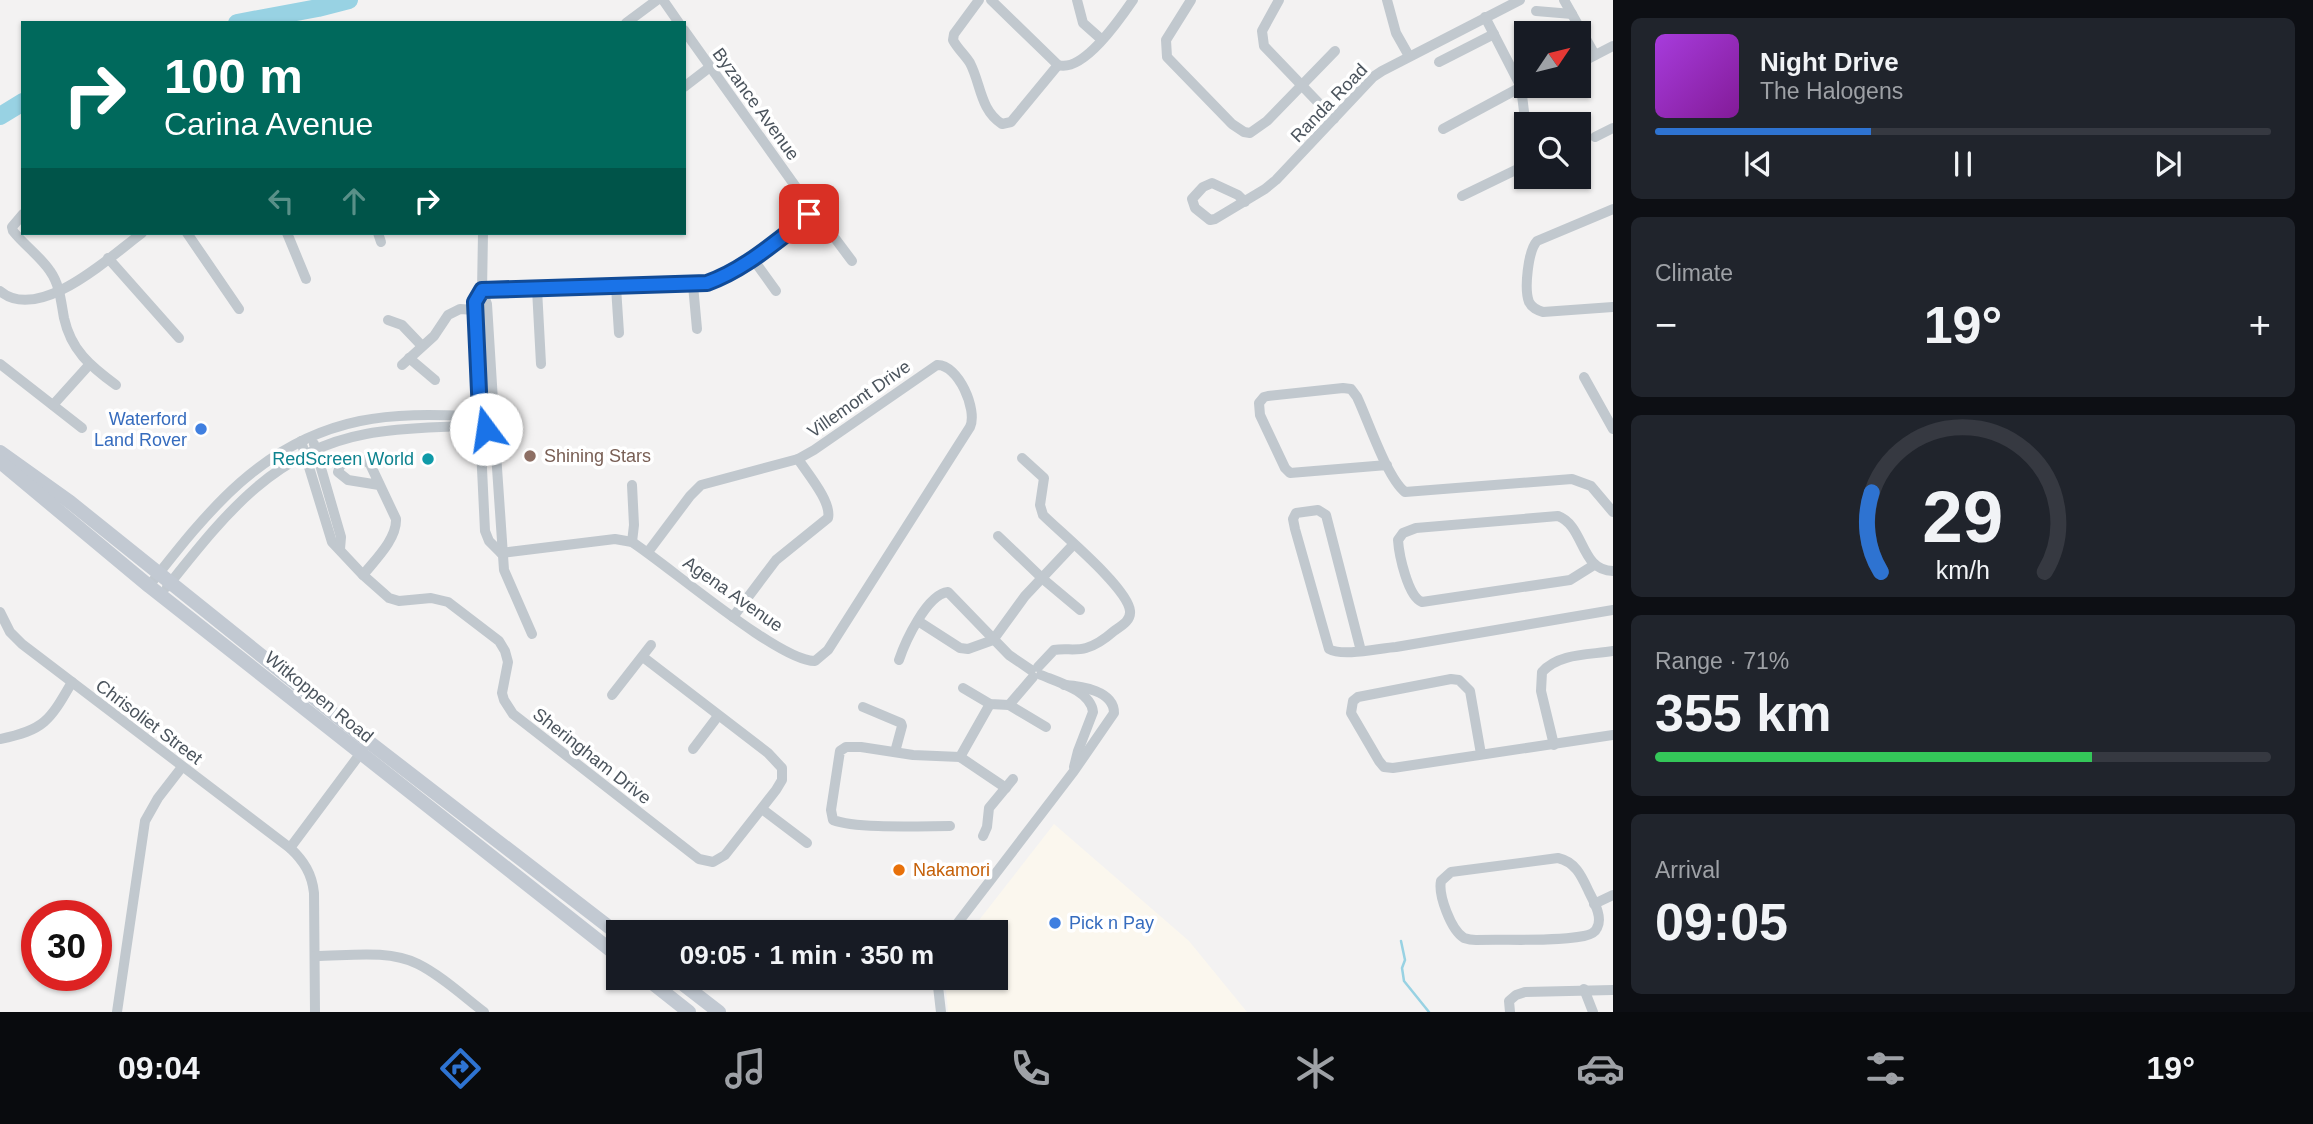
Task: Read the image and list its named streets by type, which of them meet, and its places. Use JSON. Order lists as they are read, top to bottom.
{
  "streets": {
    "main road": ["Witkoppen Road"],
    "street": [
      "Randa Road",
      "Byzance Avenue",
      "Villemont Drive",
      "Agena Avenue",
      "Chrisoliet Street",
      "Sheringham Drive"
    ]
  },
  "crossings": [
    ["Villemont Drive", "Agena Avenue"]
  ],
  "places": [
    "Waterford Land Rover",
    "Shining Stars",
    "RedScreen World",
    "Nakamori",
    "Pick n Pay"
  ],
  "north": "top right",
  "page": {
    "turn": ["100 m", "Carina Avenue"],
    "song": ["Night Drive", "The Halogens"],
    "tile": [
      "Climate",
      ["Range · 71%", "355 km"],
      ["Arrival", "09:05"]
    ],
    "heat": ["−", "19°", "+"],
    "limit": "30",
    "trip": "09:05 · 1 min · 350 m",
    "tabs": ["09:04", "19°"],
    "gauge": ["29", "km/h"]
  }
}
